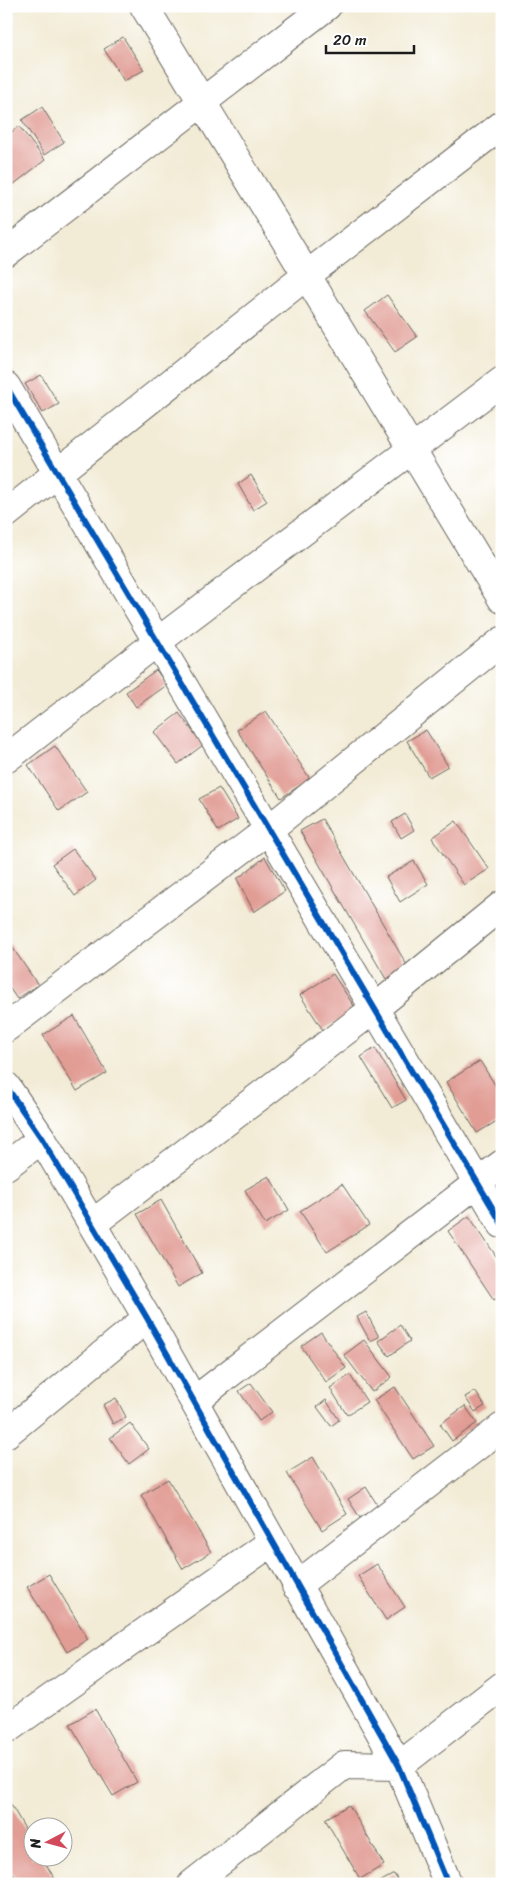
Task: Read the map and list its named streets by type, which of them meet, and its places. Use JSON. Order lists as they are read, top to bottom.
{
  "scale_bar": "20 m",
  "north": "left"
}
